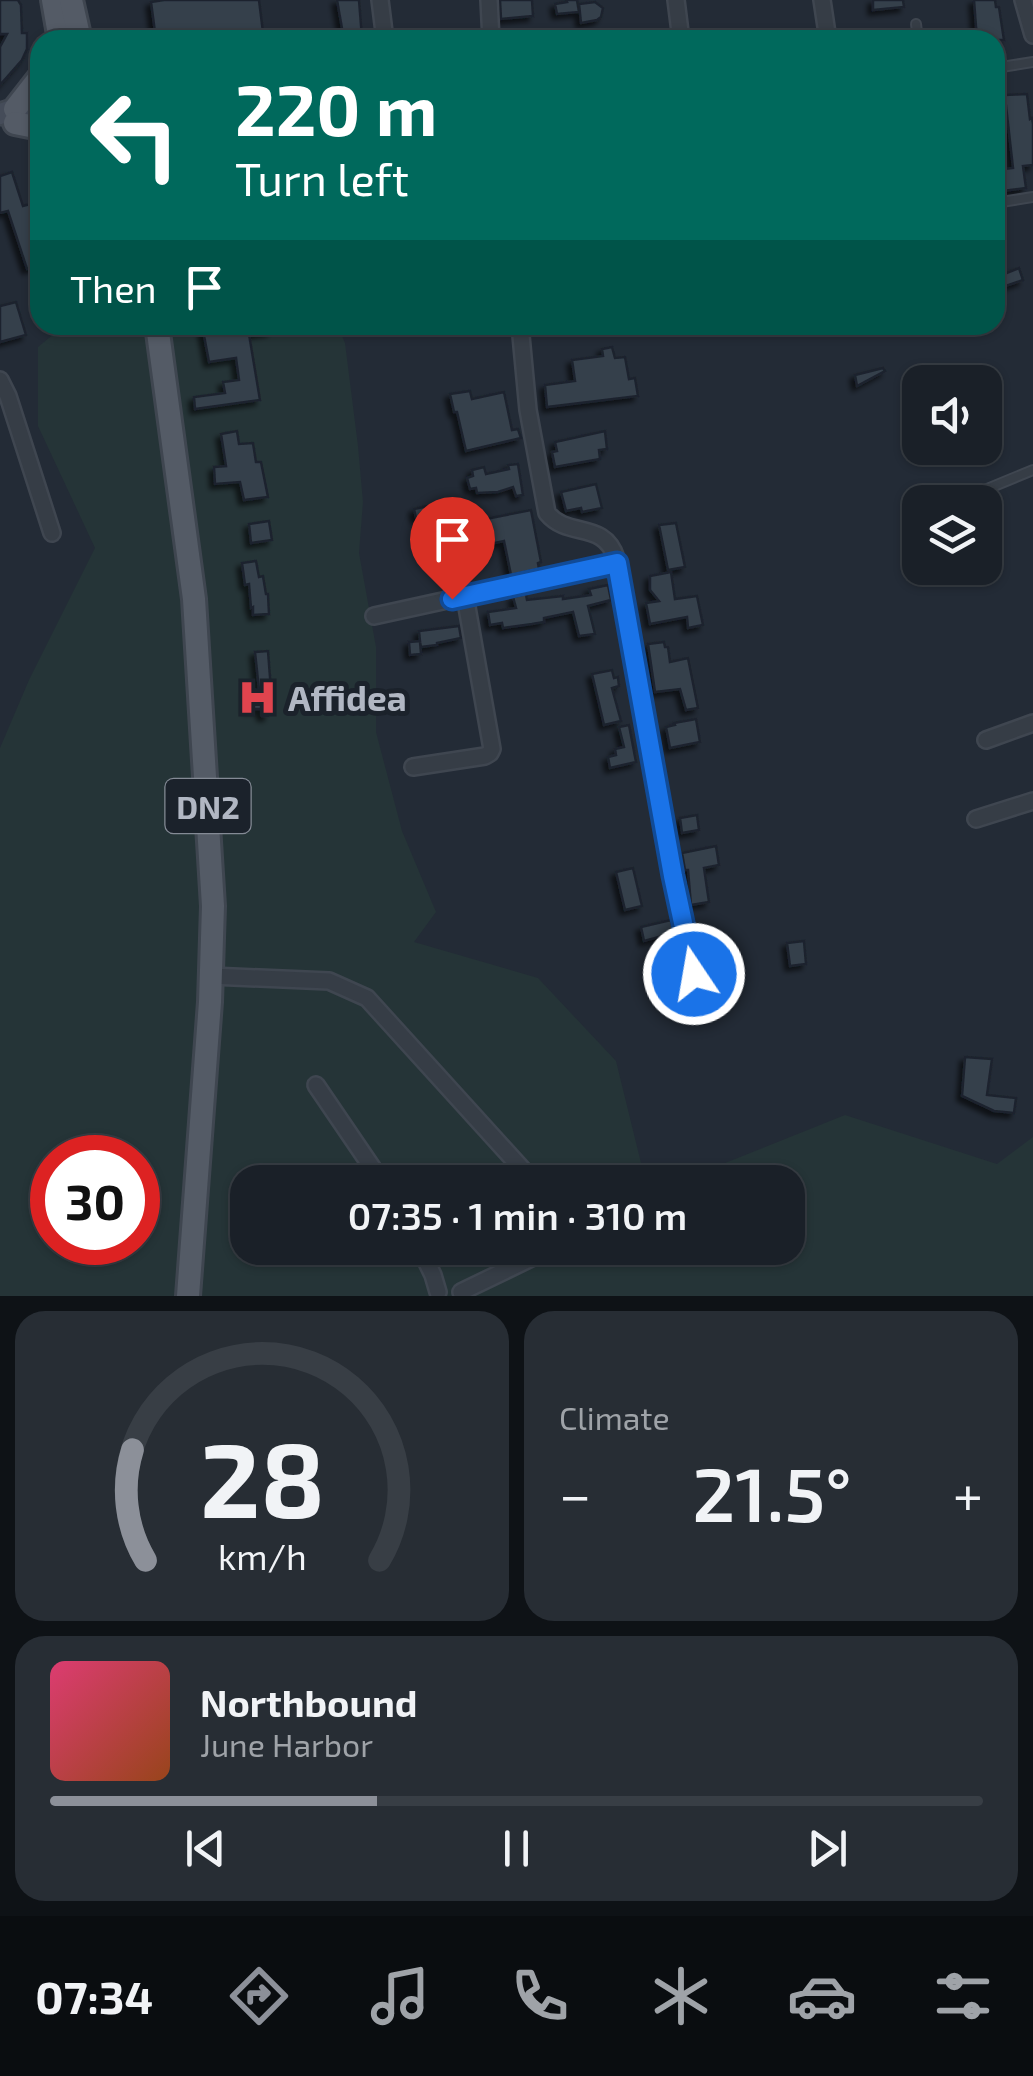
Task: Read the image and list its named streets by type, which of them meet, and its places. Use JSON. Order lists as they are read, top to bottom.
{
  "streets": {
    "main road": ["DN2"]
  },
  "places": {
    "hospital": ["Affidea"]
  },
  "page": {
    "turn": ["220 m", "Turn left"],
    "then": "Then",
    "limit": "30",
    "trip": "07:35 · 1 min · 310 m",
    "tile": "Climate",
    "heat": ["−", "21.5°", "+"],
    "song": ["Northbound", "June Harbor"],
    "tabs": "07:34",
    "gauge": ["28", "km/h"]
  }
}
